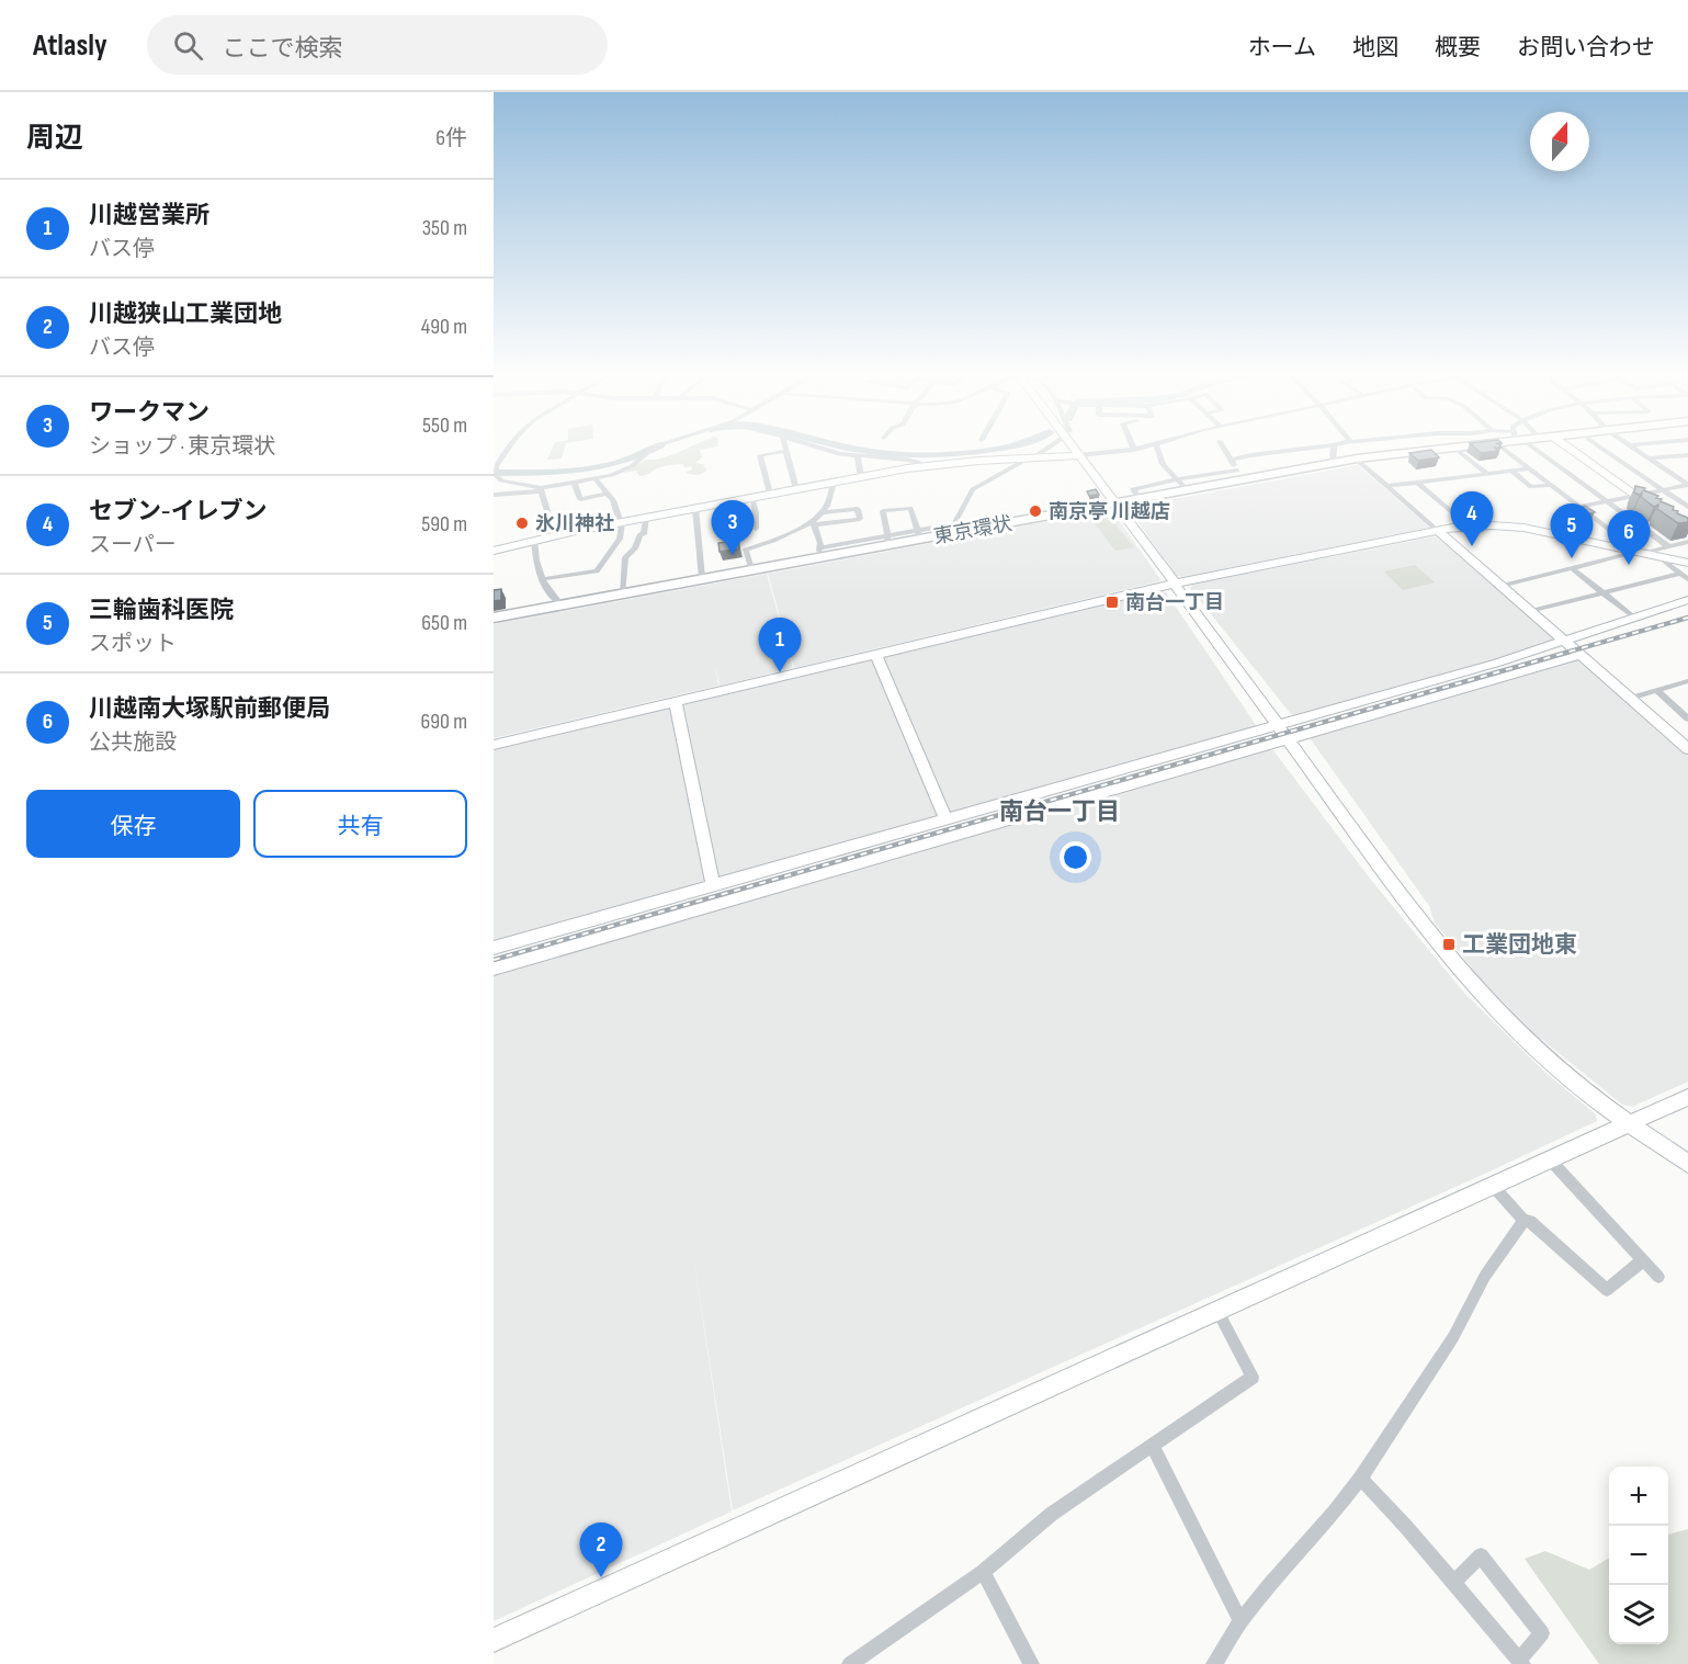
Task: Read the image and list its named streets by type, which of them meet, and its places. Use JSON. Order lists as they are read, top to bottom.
{
  "streets": {
    "highway": ["東京環状"]
  },
  "districts": ["南台一丁目"],
  "places": {
    "other": ["南京亭 川越店", "氷川神社"],
    "transit": ["南台一丁目", "工業団地東"]
  },
  "north": "top",
  "page": {
    "header": "Atlasly",
    "search": "ここで検索",
    "nav": [
      "ホーム",
      "地図",
      "概要",
      "お問い合わせ"
    ],
    "heading": ["周辺", "6件"],
    "list": [
      {
        "mark": "1",
        "name": "川越営業所",
        "note": "バス停",
        "value": "350 m"
      },
      {
        "mark": "2",
        "name": "川越狭山工業団地",
        "note": "バス停",
        "value": "490 m"
      },
      {
        "mark": "3",
        "name": "ワークマン",
        "note": "ショップ · 東京環状",
        "value": "550 m"
      },
      {
        "mark": "4",
        "name": "セブン-イレブン",
        "note": "スーパー",
        "value": "590 m"
      },
      {
        "mark": "5",
        "name": "三輪歯科医院",
        "note": "スポット",
        "value": "650 m"
      },
      {
        "mark": "6",
        "name": "川越南大塚駅前郵便局",
        "note": "公共施設",
        "value": "690 m"
      }
    ],
    "pins": [
      "4",
      "3",
      "5",
      "6",
      "1",
      "2"
    ],
    "buttons": ["保存", "共有"],
    "map_buttons": ["+", "−"]
  }
}
